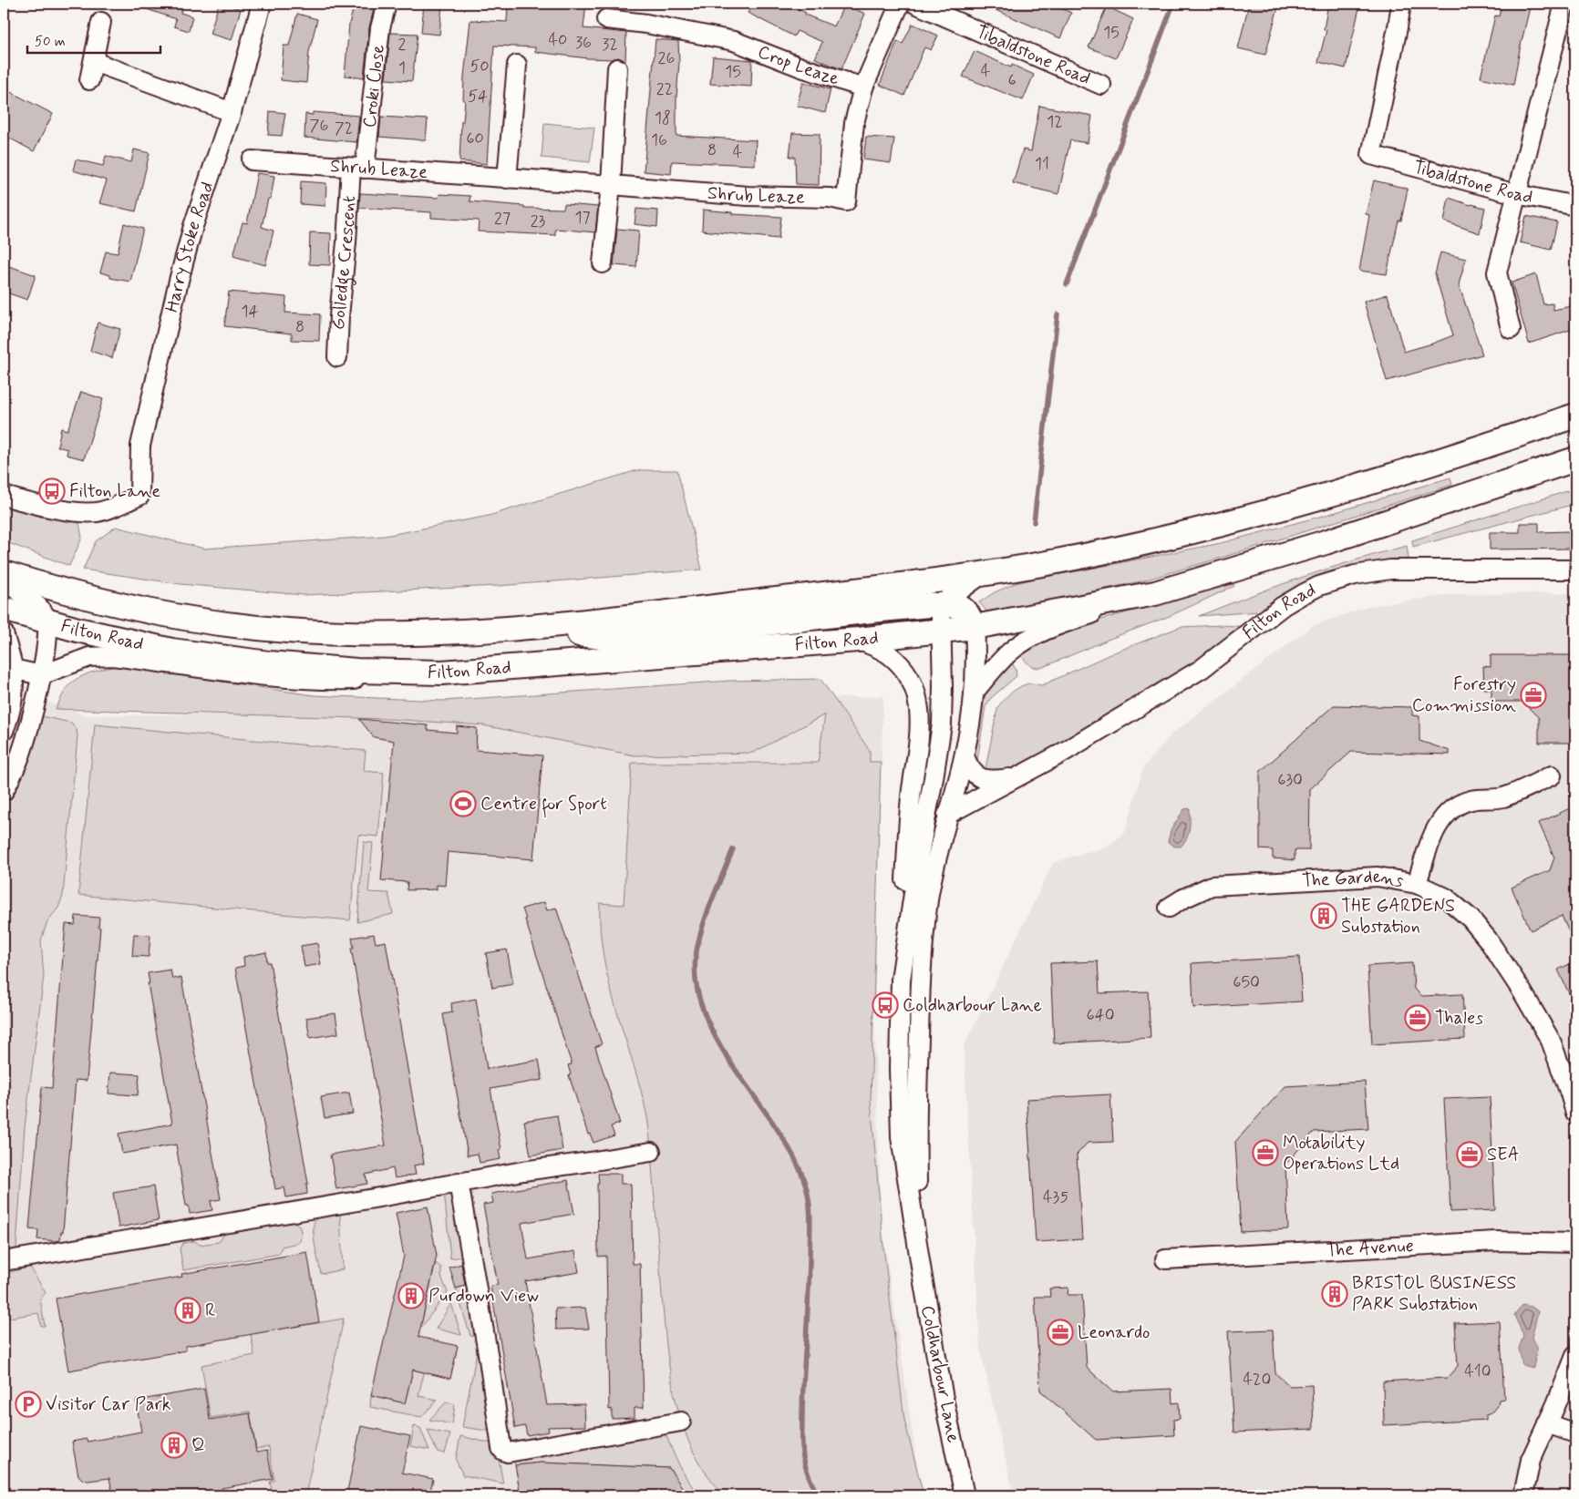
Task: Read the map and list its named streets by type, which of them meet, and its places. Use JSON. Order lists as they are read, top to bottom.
{
  "streets": {
    "main road": ["Filton Road"],
    "street": [
      "Tibaldstone Road",
      "Crop Leaze",
      "Croki Close",
      "Shrub Leaze",
      "Harry Stoke Road",
      "Golledge Crescent",
      "The Gardens",
      "The Avenue",
      "Coldharbour Lane"
    ]
  },
  "crossings": [
    ["Crop Leaze", "Shrub Leaze"],
    ["Croki Close", "Shrub Leaze"],
    ["Croki Close", "Golledge Crescent"],
    ["Shrub Leaze", "Golledge Crescent"],
    ["Filton Road", "Coldharbour Lane"]
  ],
  "places": {
    "bus stop": ["Filton Lane", "Coldharbour Lane"],
    "office": [
      "Forestry Commission",
      "Thales",
      "Motability Operations Ltd",
      "SEA",
      "Leonardo"
    ],
    "sports": ["Centre for Sport"],
    "building": [
      "THE GARDENS Substation",
      "BRISTOL BUSINESS PARK Substation",
      "Purdown View",
      "R",
      "Q"
    ],
    "parking": ["Visitor Car Park"]
  },
  "house_numbers": [
    "15",
    "40",
    "36",
    "2",
    "32",
    "26",
    "50",
    "1",
    "4",
    "15",
    "6",
    "22",
    "54",
    "18",
    "12",
    "76",
    "72",
    "60",
    "16",
    "8",
    "4",
    "11",
    "17",
    "27",
    "23",
    "14",
    "8",
    "630",
    "650",
    "640",
    "435",
    "410",
    "420"
  ],
  "scale_bar": "50 m"
}
